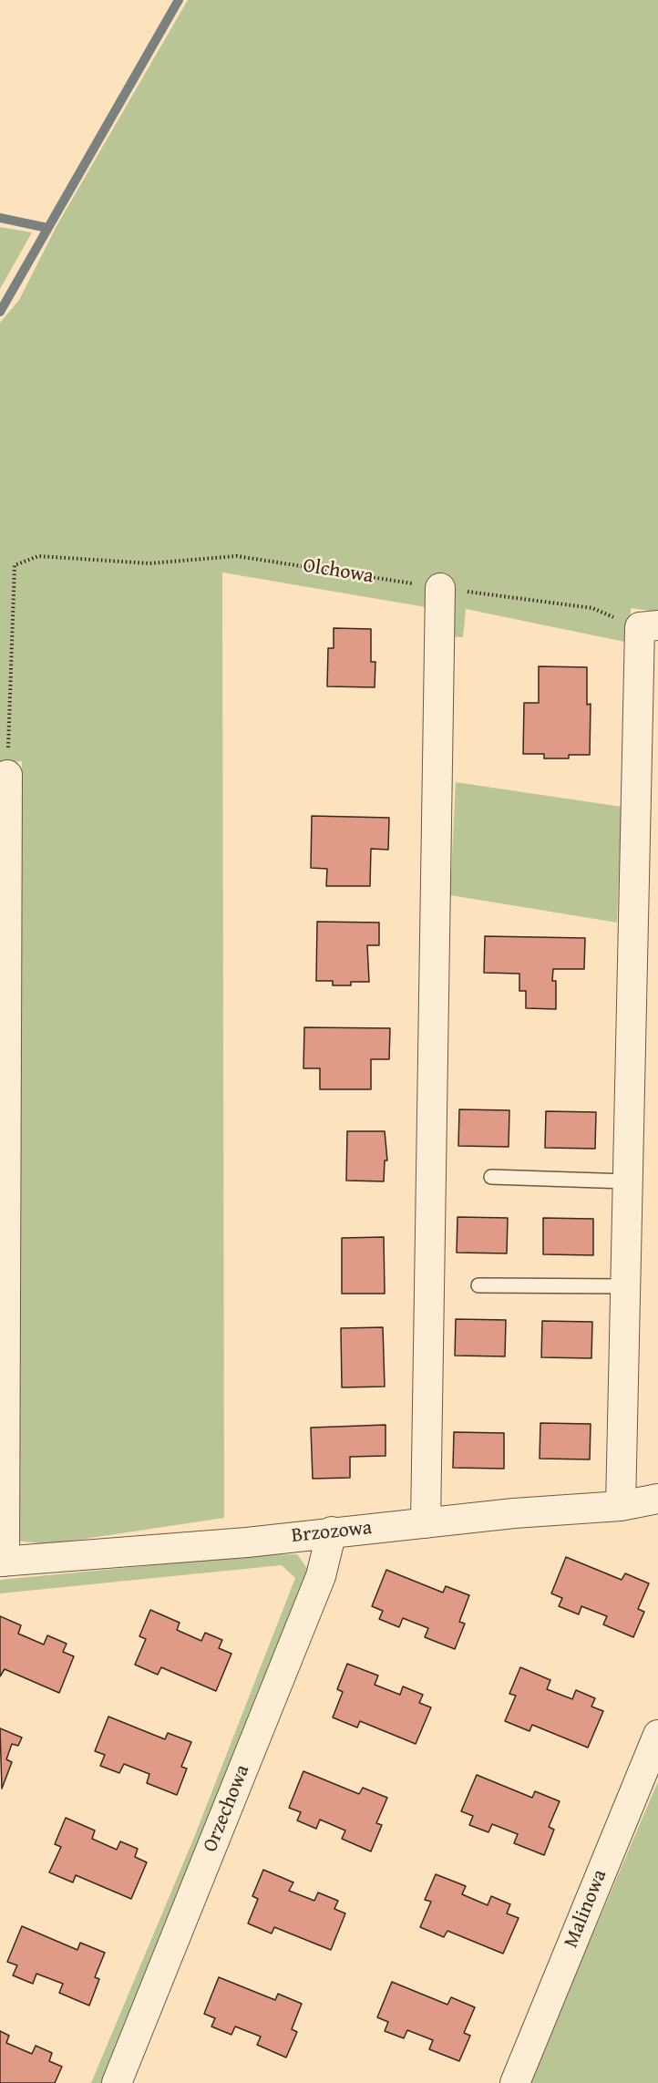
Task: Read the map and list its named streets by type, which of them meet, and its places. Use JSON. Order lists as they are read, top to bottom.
{
  "streets": {
    "street": ["Brzozowa", "Orzechowa", "Malinowa"],
    "path": ["Olchowa"]
  },
  "crossings": [
    ["Olchowa", "Brzozowa"],
    ["Brzozowa", "Orzechowa"]
  ]
}
